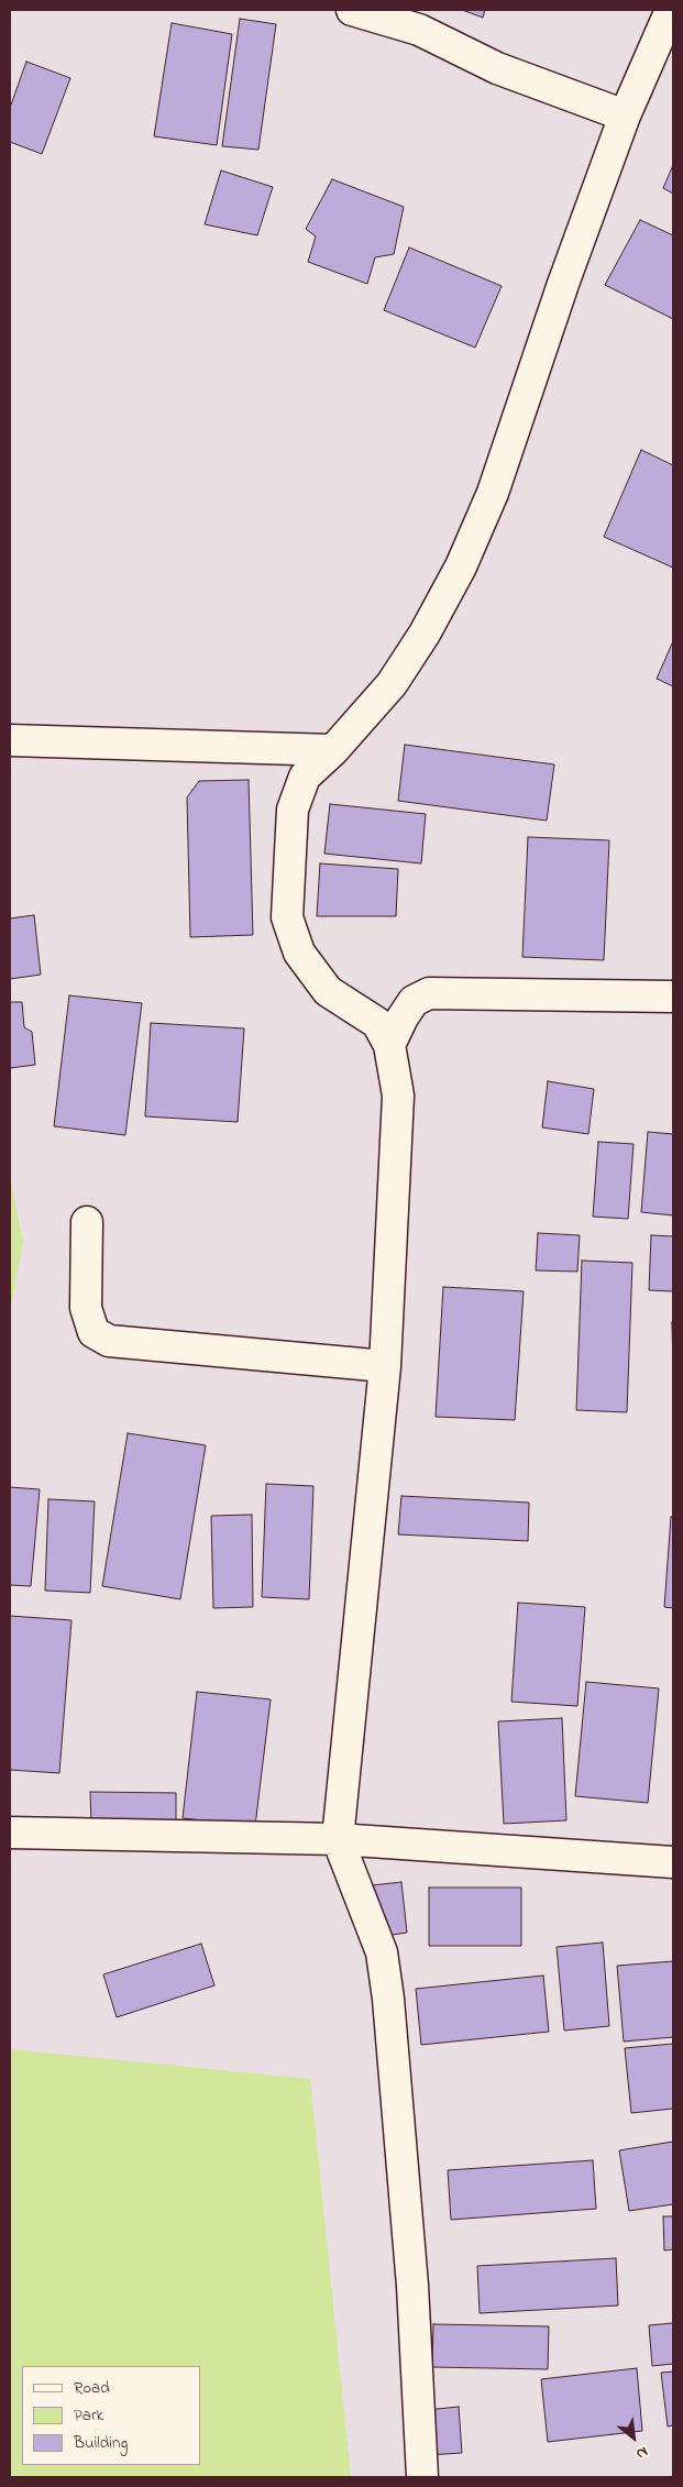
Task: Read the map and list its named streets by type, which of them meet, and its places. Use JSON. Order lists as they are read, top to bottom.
{
  "legend": ["Road", "Park", "Building"],
  "north": "bottom right"
}
